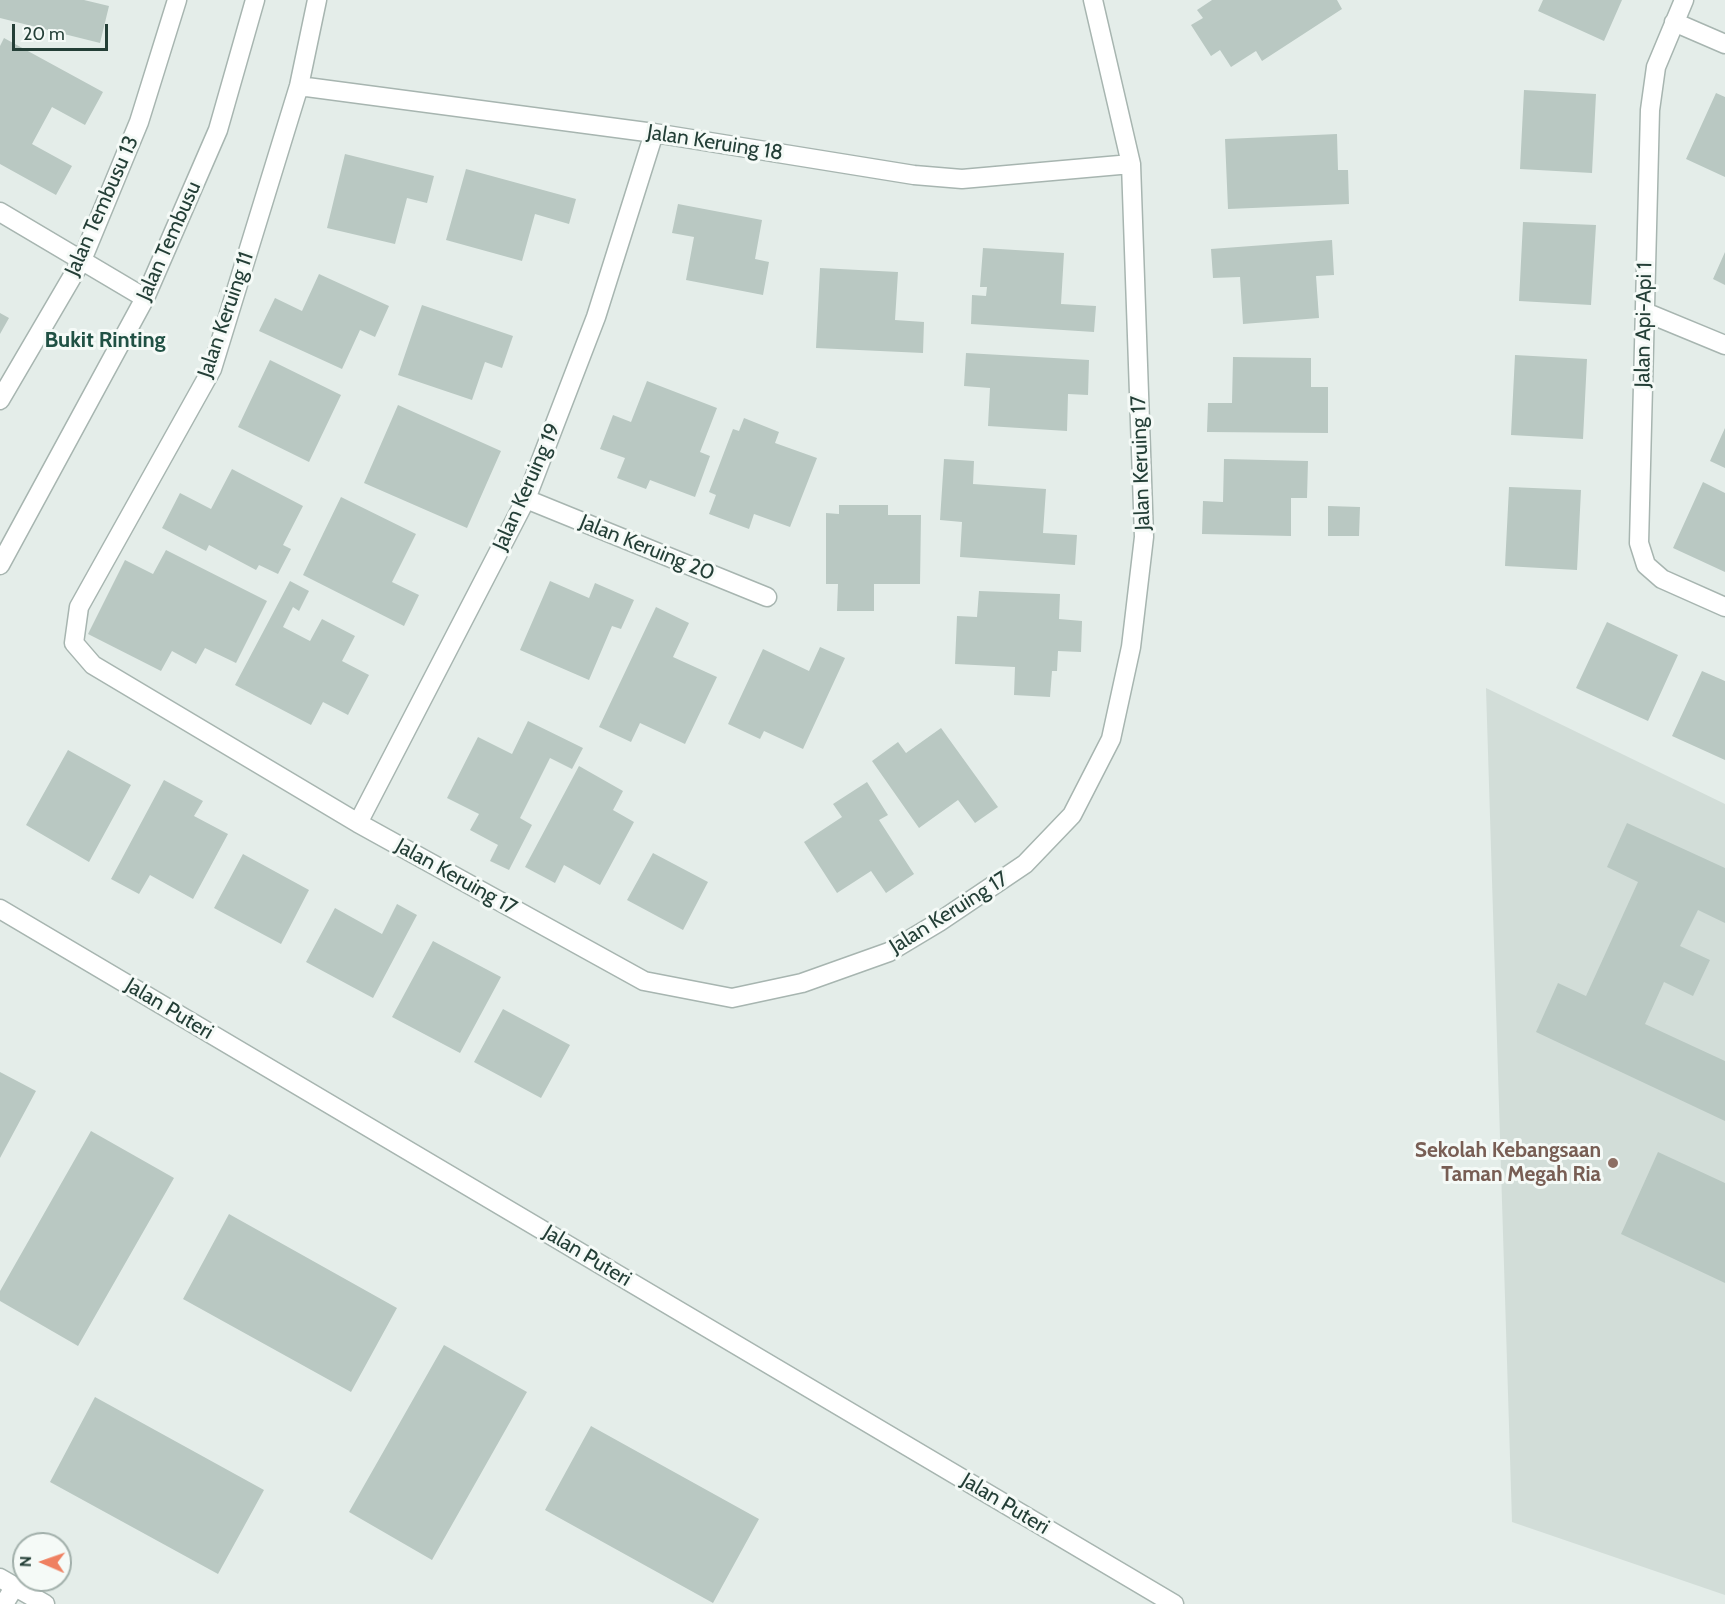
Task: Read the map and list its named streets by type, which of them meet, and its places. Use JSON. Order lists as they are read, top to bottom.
{
  "streets": {
    "street": [
      "Jalan Keruing 18",
      "Jalan Tembusu 13",
      "Jalan Tembusu",
      "Jalan Keruing 11",
      "Jalan Api-Api 1",
      "Jalan Keruing 17",
      "Jalan Keruing 19",
      "Jalan Keruing 20",
      "Jalan Puteri"
    ]
  },
  "crossings": [
    ["Jalan Keruing 18", "Jalan Keruing 11"],
    ["Jalan Keruing 18", "Jalan Keruing 17"],
    ["Jalan Keruing 18", "Jalan Keruing 19"],
    ["Jalan Keruing 11", "Jalan Keruing 17"],
    ["Jalan Keruing 17", "Jalan Keruing 19"],
    ["Jalan Keruing 19", "Jalan Keruing 20"]
  ],
  "districts": ["Bukit Rinting"],
  "places": ["Sekolah Kebangsaan Taman Megah Ria"],
  "scale_bar": "20 m",
  "north": "left"
}
